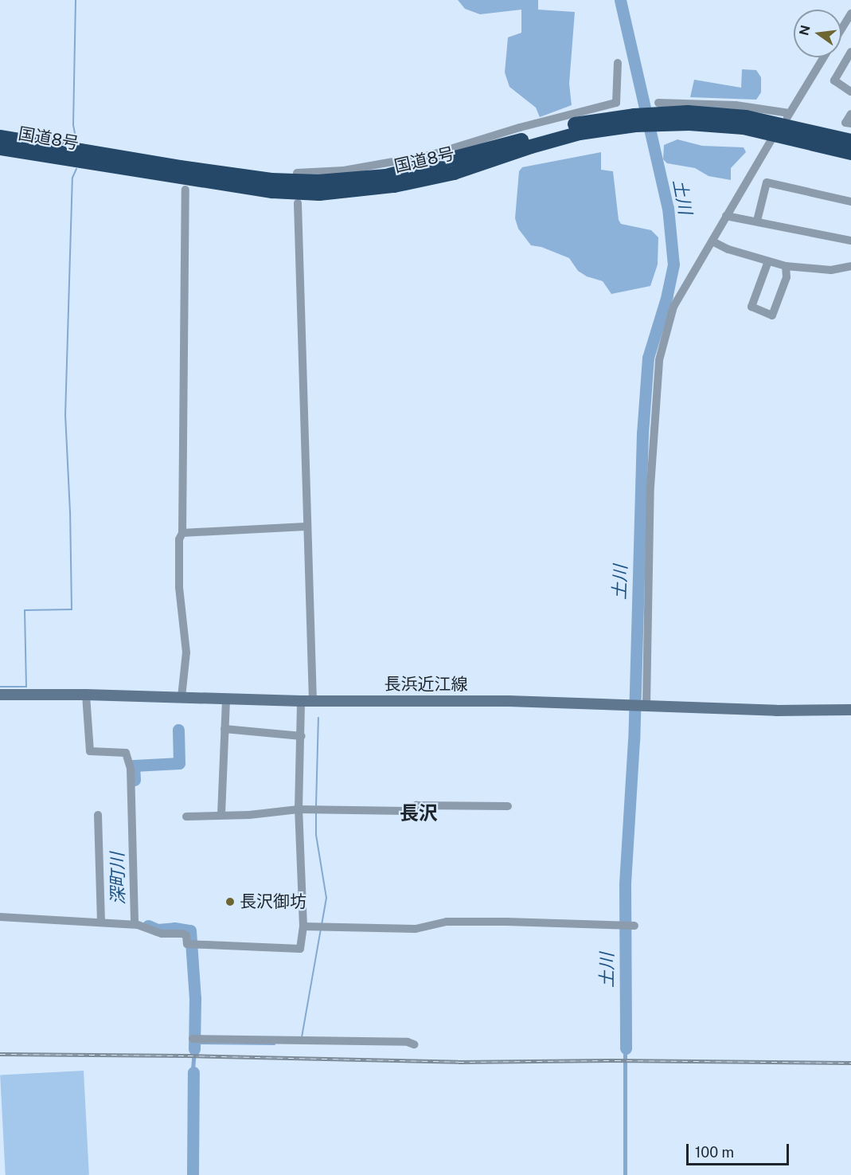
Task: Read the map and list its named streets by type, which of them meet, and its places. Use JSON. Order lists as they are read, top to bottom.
{
  "streets": {
    "highway": ["国道8号"],
    "main road": ["長浜近江線"]
  },
  "districts": ["長沢"],
  "water": ["土川", "深町川"],
  "places": ["長沢御坊"],
  "scale_bar": "100 m",
  "north": "left"
}
